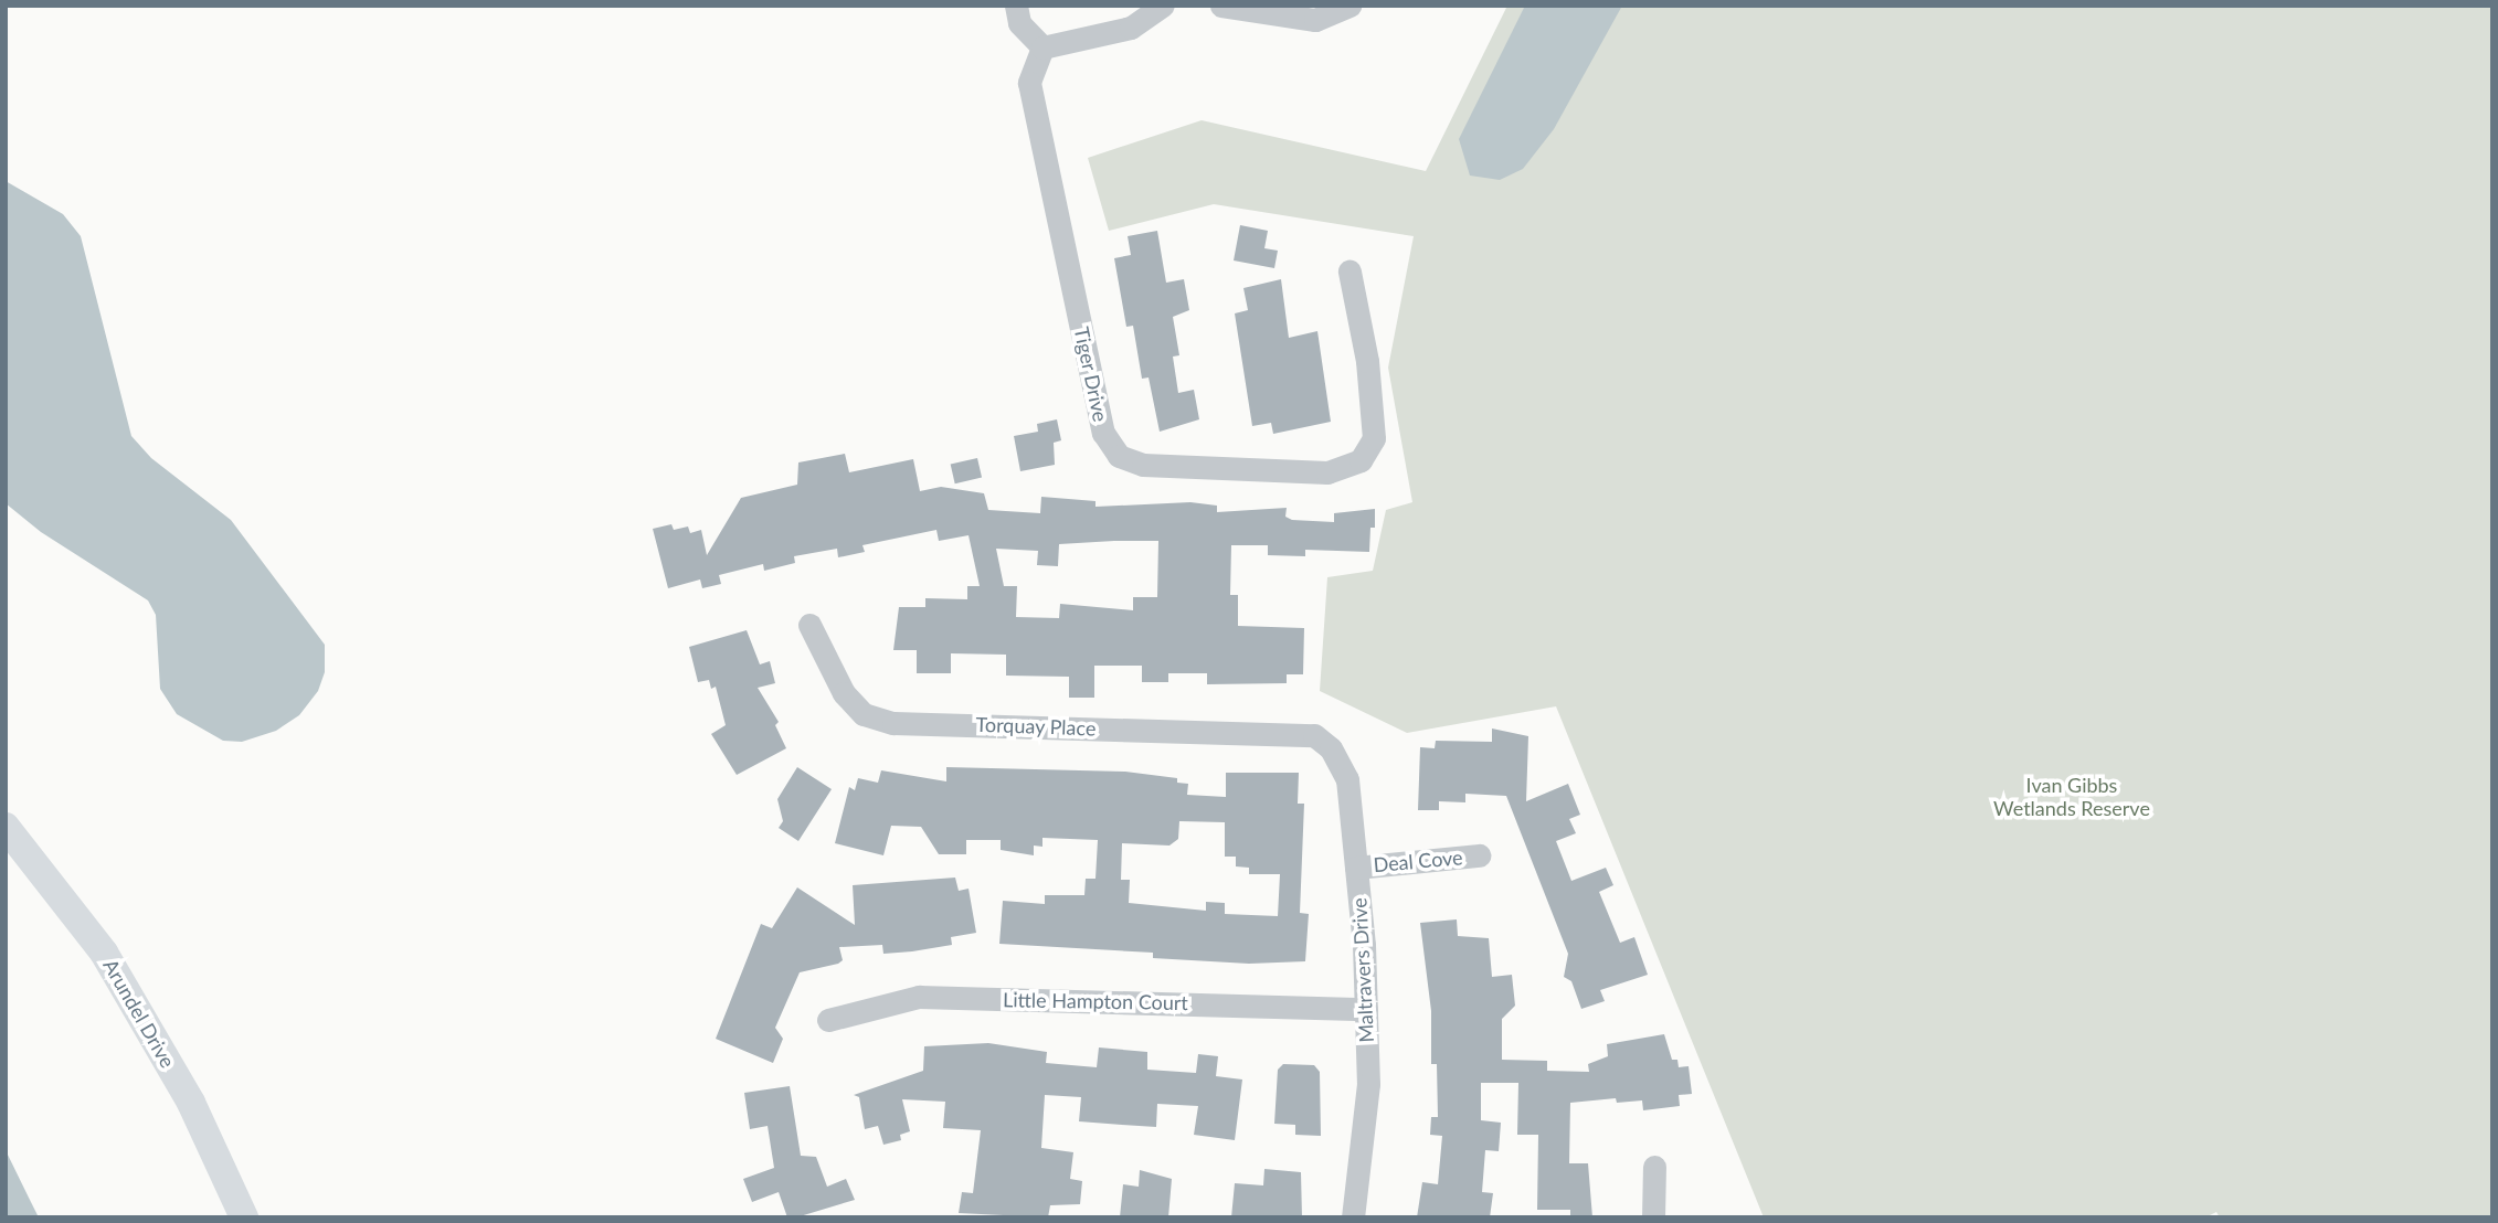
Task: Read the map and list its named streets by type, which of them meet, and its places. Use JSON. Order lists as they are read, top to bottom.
{
  "streets": {
    "main road": ["Arundel Drive"],
    "street": [
      "Tiger Drive",
      "Torquay Place",
      "Deal Cove",
      "Maltravers Drive",
      "Little Hampton Court"
    ]
  },
  "crossings": [
    ["Torquay Place", "Maltravers Drive"],
    ["Deal Cove", "Maltravers Drive"],
    ["Maltravers Drive", "Little Hampton Court"]
  ],
  "parks": ["Ivan Gibbs Wetlands Reserve"]
}
